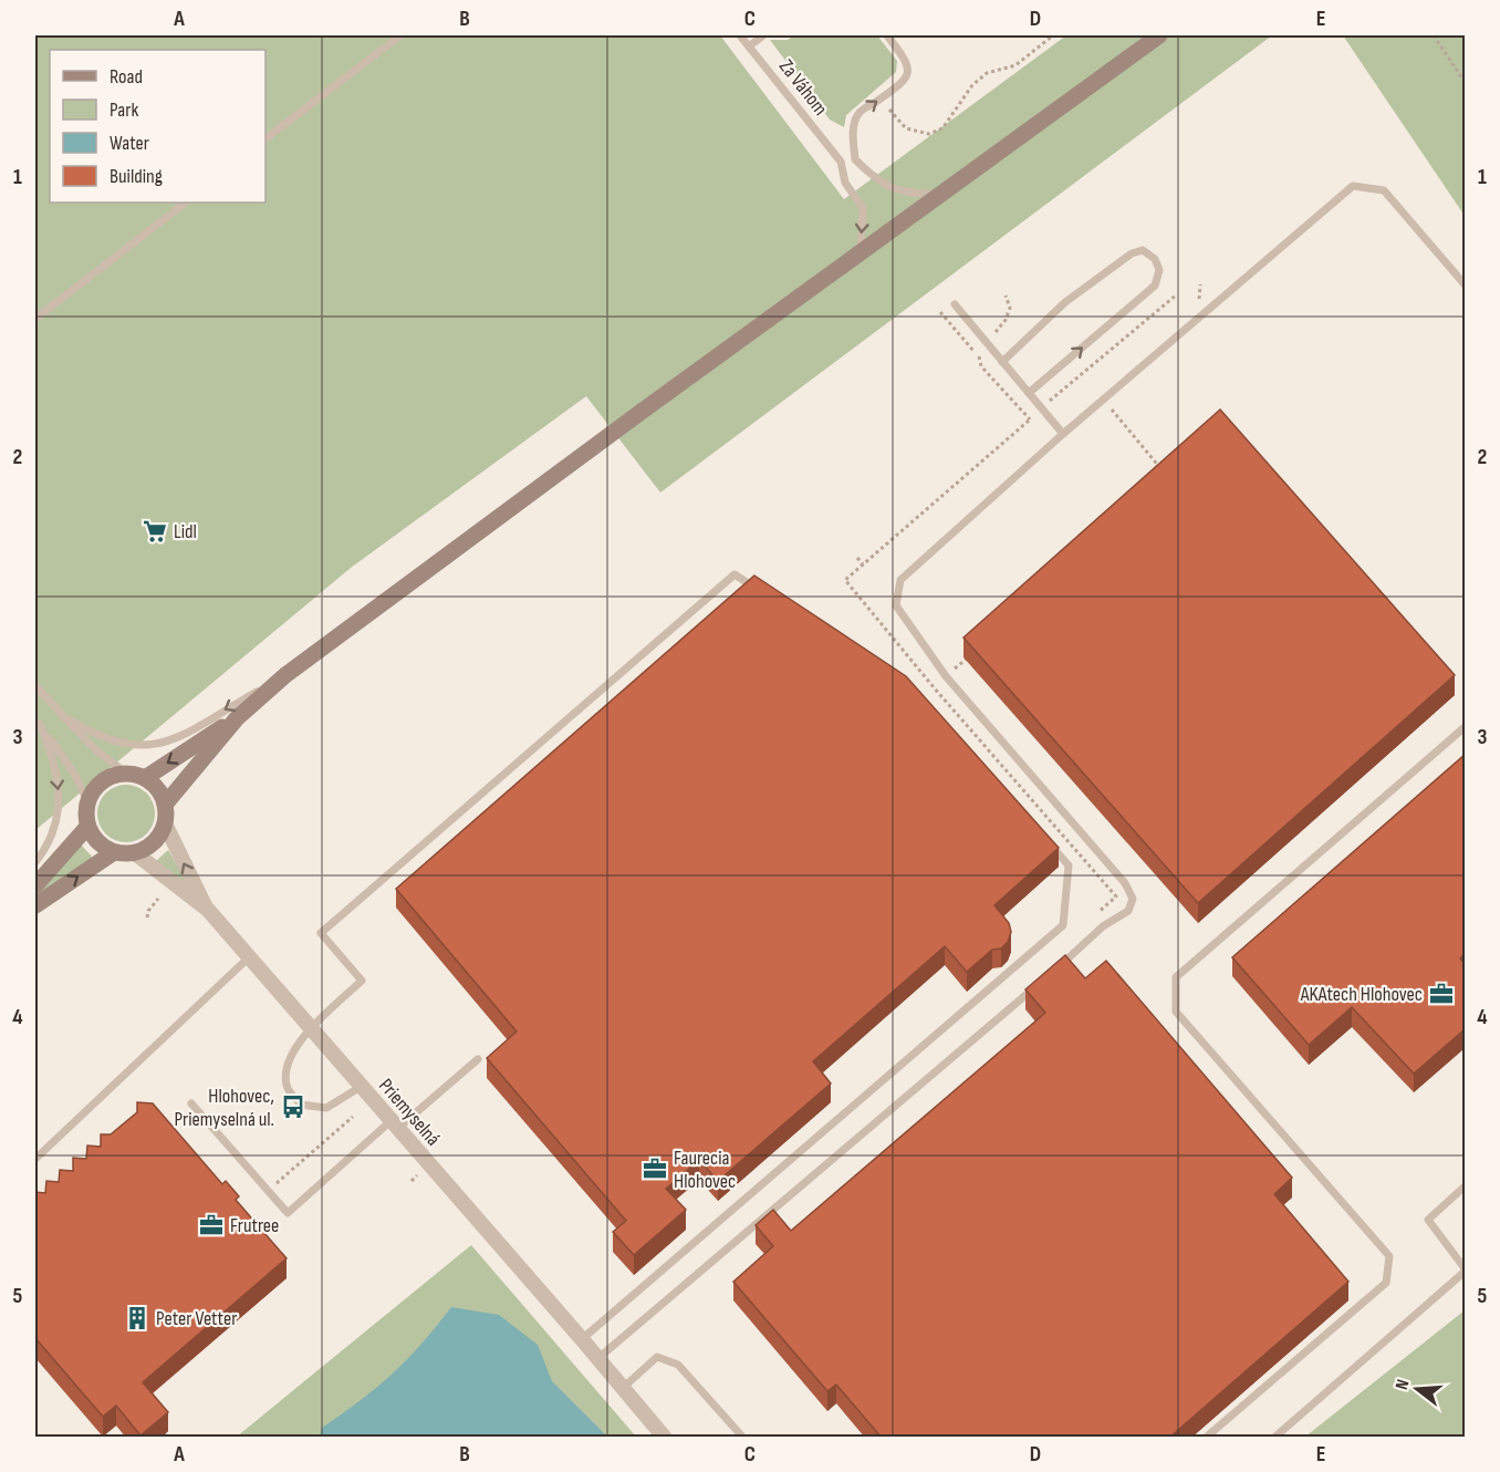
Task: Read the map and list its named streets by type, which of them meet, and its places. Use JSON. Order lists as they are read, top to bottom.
{
  "streets": {
    "street": ["Priemyselná"],
    "lane": ["Za Váhom"]
  },
  "one_way": ["Za Váhom"],
  "places": {
    "supermarket": ["Lidl"],
    "office": ["AKAtech Hlohovec", "Faurecia Hlohovec", "Frutree"],
    "bus stop": ["Hlohovec, Priemyselná ul."],
    "building": ["Peter Vetter"]
  },
  "legend": [
    "Road",
    "Park",
    "Water",
    "Building"
  ],
  "north": "left",
  "grid": {
    "columns": [
      "A",
      "B",
      "C",
      "D",
      "E"
    ],
    "rows": [
      "1",
      "2",
      "3",
      "4",
      "5"
    ]
  }
}
